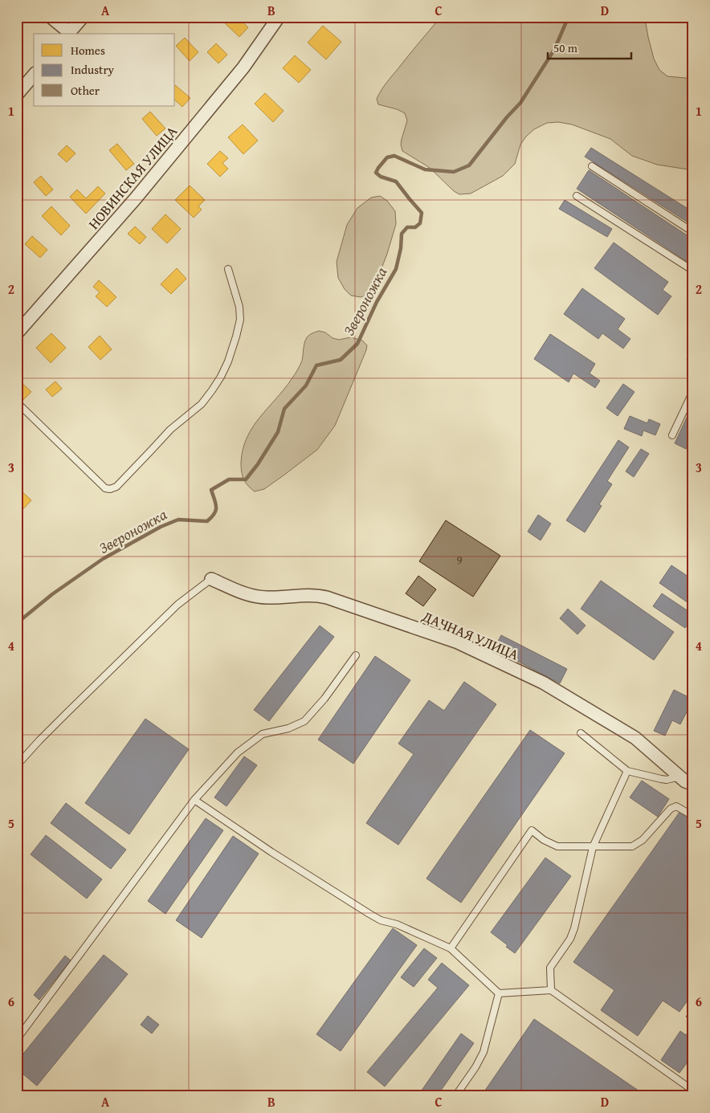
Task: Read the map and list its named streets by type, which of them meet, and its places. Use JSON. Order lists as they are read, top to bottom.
{
  "streets": {
    "street": ["НОВИНСКАЯ УЛИЦА", "ДАЧНАЯ УЛИЦА"]
  },
  "water": ["Звероножка"],
  "house_numbers": ["9"],
  "legend": ["Homes", "Industry", "Other"],
  "scale_bar": "50 m",
  "grid": {
    "columns": [
      "A",
      "B",
      "C",
      "D"
    ],
    "rows": [
      "1",
      "2",
      "3",
      "4",
      "5",
      "6"
    ]
  }
}
